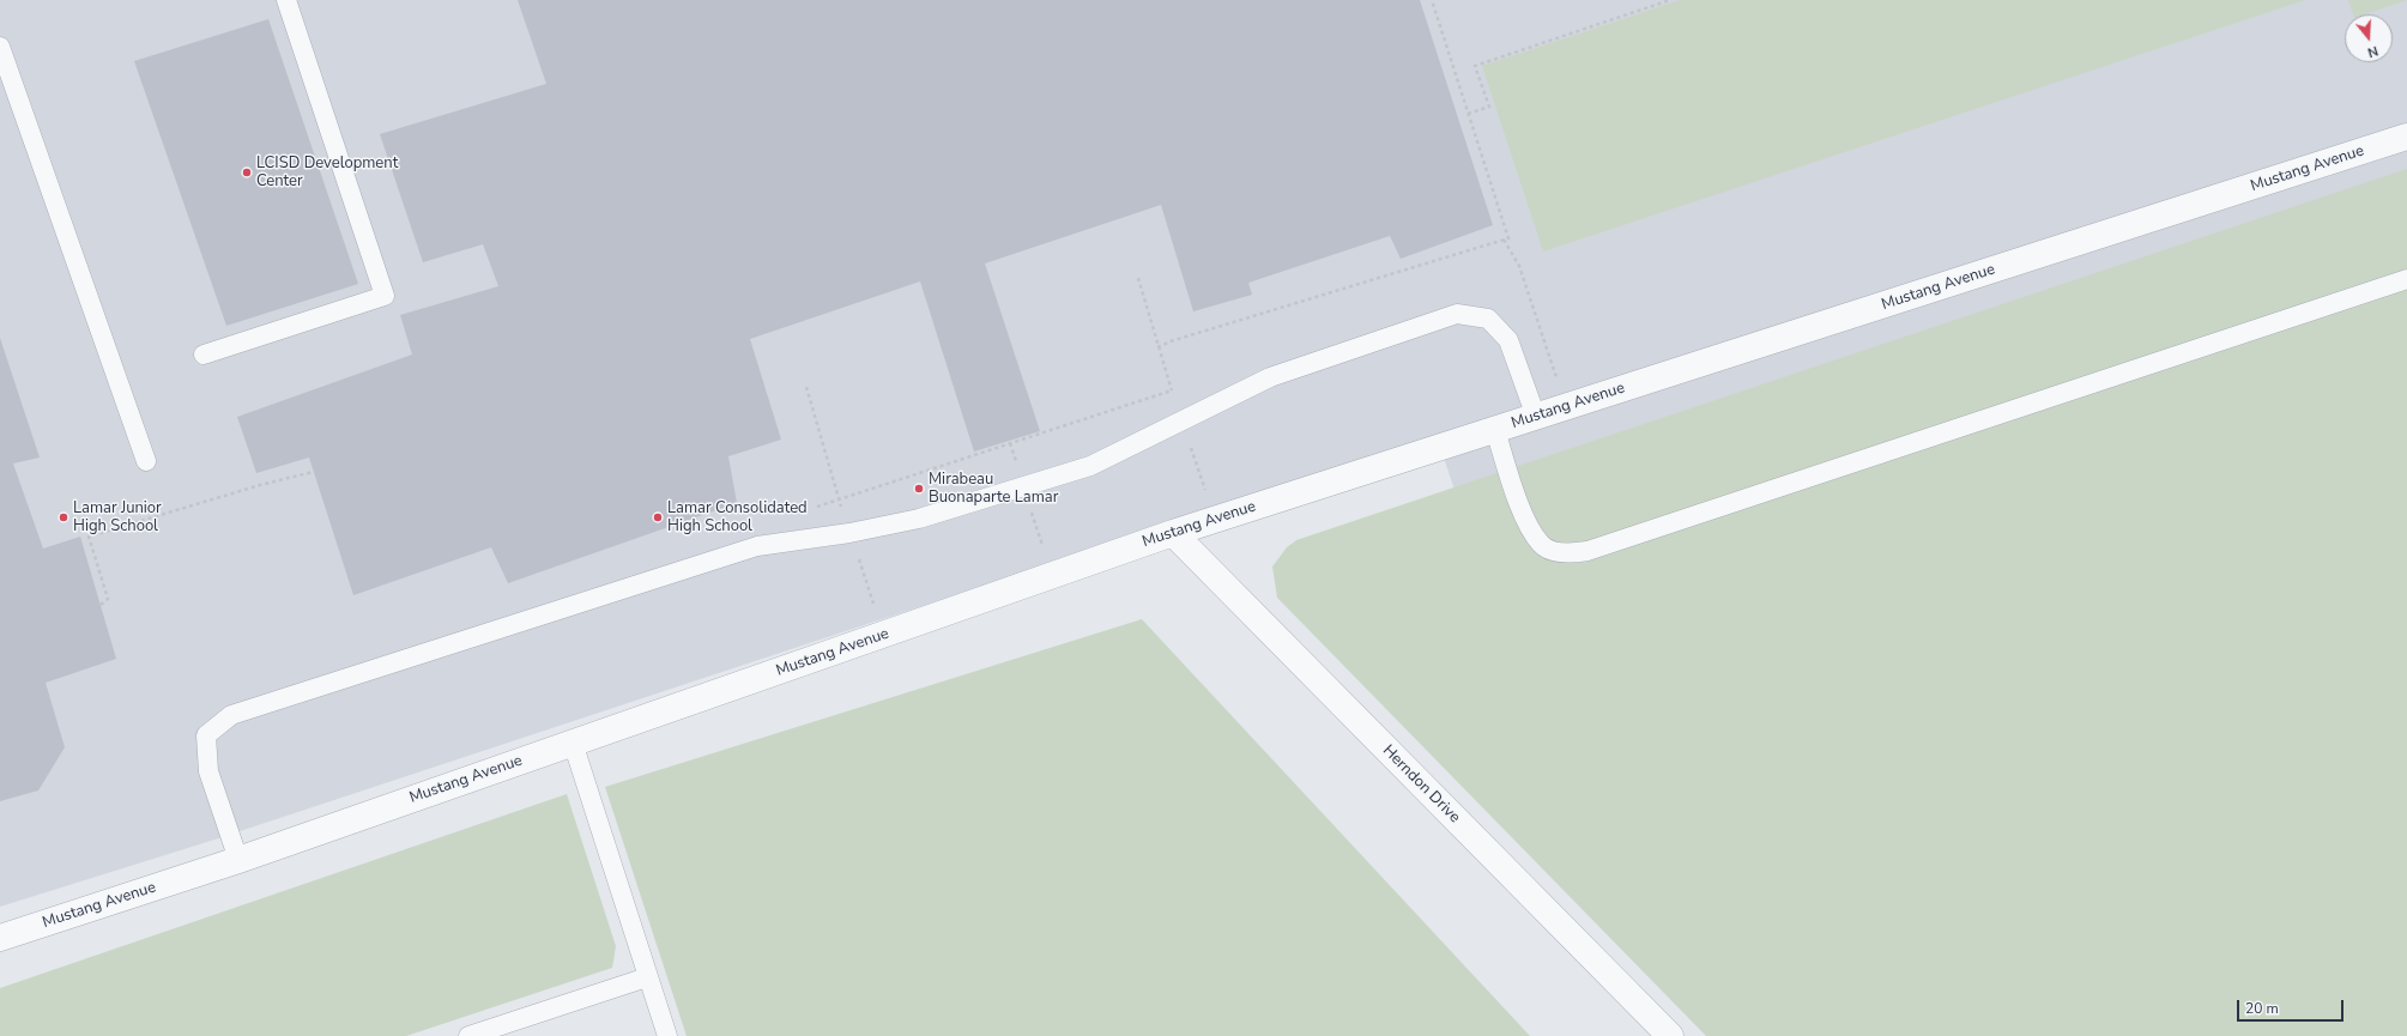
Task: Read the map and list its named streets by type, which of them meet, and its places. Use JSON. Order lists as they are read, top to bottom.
{
  "streets": {
    "street": ["Mustang Avenue", "Herndon Drive"]
  },
  "crossings": [
    ["Mustang Avenue", "Herndon Drive"]
  ],
  "places": [
    "LCISD Development Center",
    "Mirabeau Buonaparte Lamar",
    "Lamar Junior High School",
    "Lamar Consolidated High School"
  ],
  "scale_bar": "20 m",
  "north": "bottom"
}
